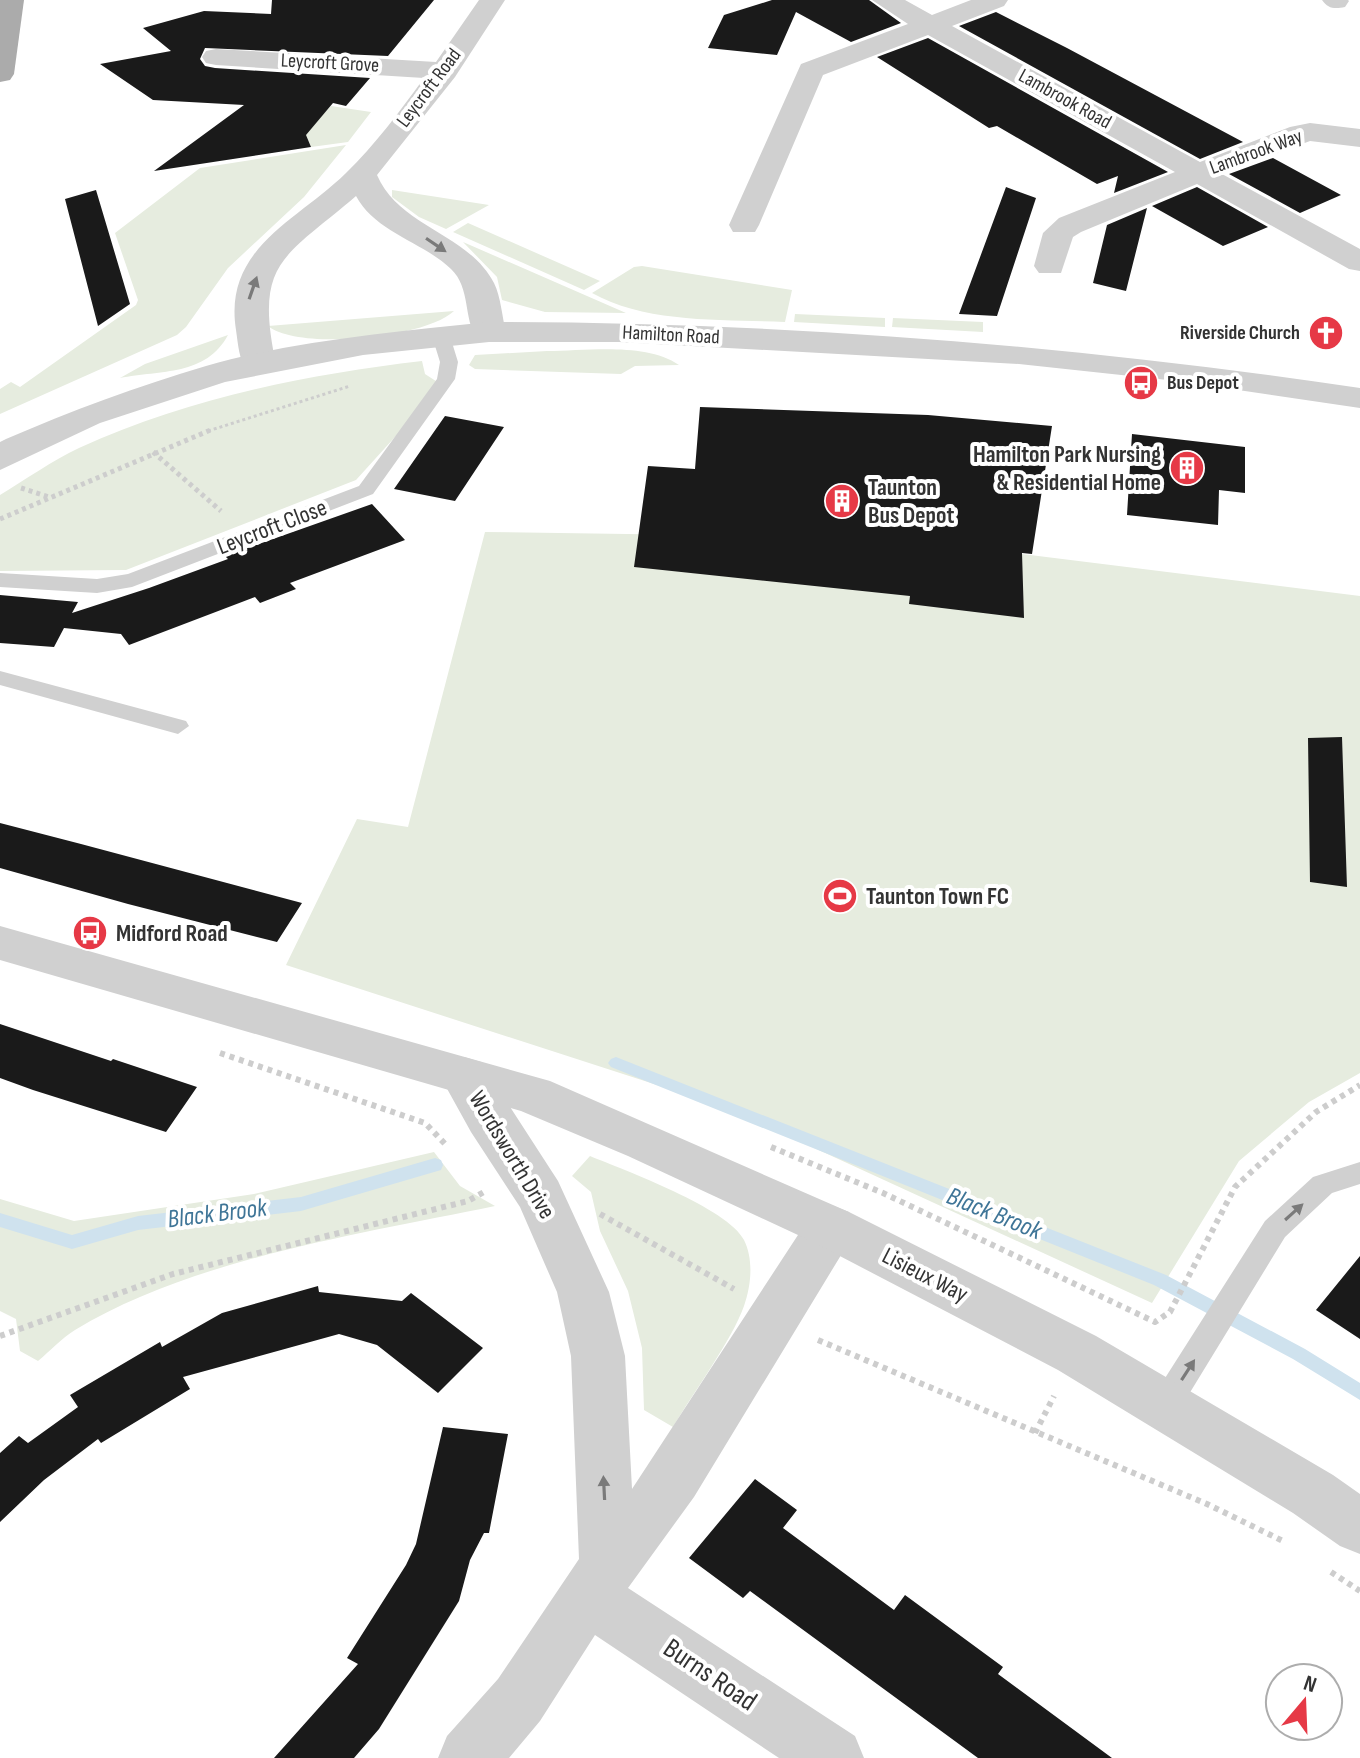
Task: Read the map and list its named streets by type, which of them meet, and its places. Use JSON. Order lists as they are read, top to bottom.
{
  "streets": {
    "street": [
      "Leycroft Grove",
      "Leycroft Road",
      "Lambrook Road",
      "Lambrook Way",
      "Hamilton Road",
      "Wordsworth Drive",
      "Lisieux Way",
      "Burns Road"
    ],
    "lane": ["Leycroft Close"]
  },
  "crossings": [
    ["Leycroft Grove", "Leycroft Road"],
    ["Leycroft Road", "Hamilton Road"],
    ["Lambrook Road", "Lambrook Way"],
    ["Hamilton Road", "Leycroft Close"],
    ["Wordsworth Drive", "Lisieux Way"],
    ["Wordsworth Drive", "Burns Road"]
  ],
  "one_way": ["Wordsworth Drive"],
  "water": ["Black Brook"],
  "places": {
    "church": ["Riverside Church"],
    "bus stop": ["Bus Depot", "Midford Road"],
    "building": ["Hamilton Park Nursing & Residential Home", "Taunton Bus Depot"],
    "sports": ["Taunton Town FC"]
  },
  "north": "top"
}
